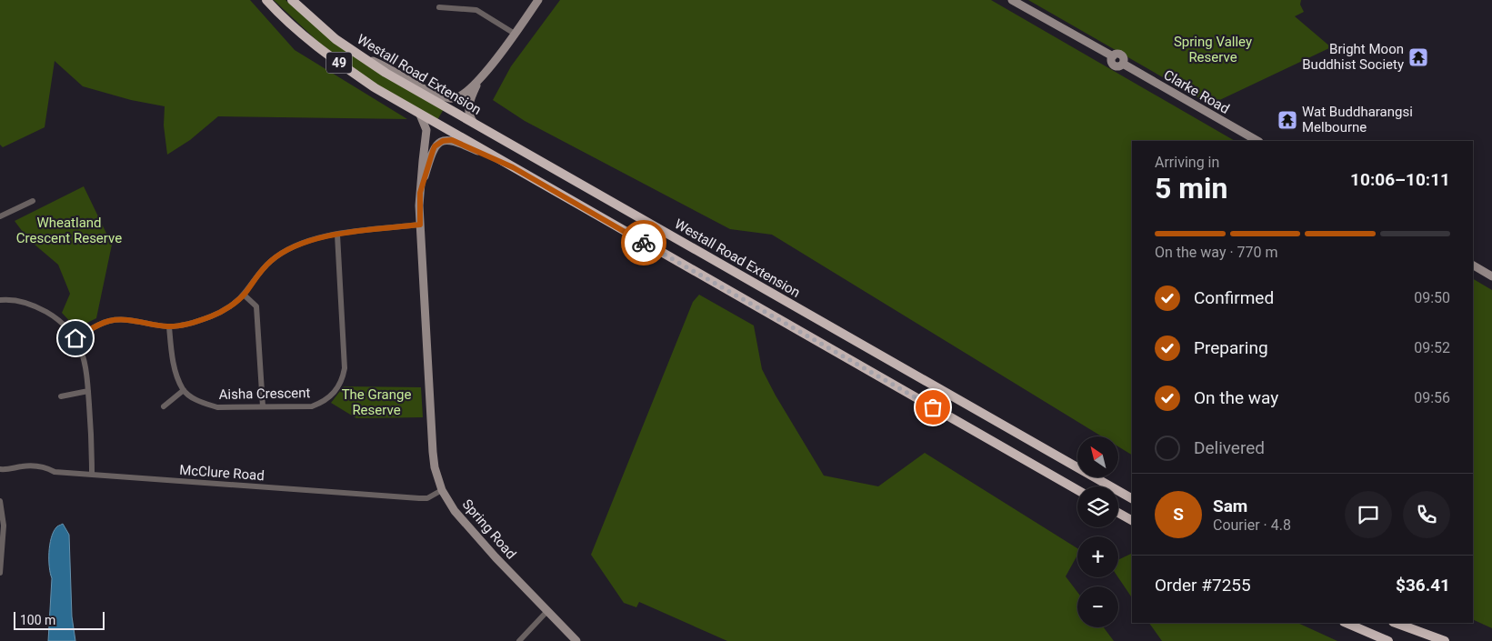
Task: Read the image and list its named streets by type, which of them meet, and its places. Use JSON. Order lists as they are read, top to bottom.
{
  "streets": {
    "highway": ["49", "Westall Road Extension"],
    "main road": ["Clarke Road", "Spring Road"],
    "street": ["Aisha Crescent", "McClure Road"]
  },
  "crossings": [
    ["49", "Spring Road"],
    ["McClure Road", "Spring Road"]
  ],
  "parks": ["Spring Valley Reserve", "Wheatland Crescent Reserve", "The Grange Reserve"],
  "places": {
    "temple": ["Bright Moon Buddhist Society", "Wat Buddharangsi Melbourne"]
  },
  "scale_bar": "100 m",
  "north": "top left",
  "page": {
    "heading": ["5 min", "Arriving in", "10:06–10:11"],
    "panel": [
      "Sam",
      "Courier · 4.8",
      "Order #7255",
      "$36.41"
    ],
    "bar": "On the way · 770 m",
    "list": [
      ["Confirmed", "09:50"],
      ["Preparing", "09:52"],
      ["On the way", "09:56"],
      "Delivered"
    ],
    "map_buttons": ["+", "−"],
    "round": "S",
    "scale": "100 m"
  }
}
